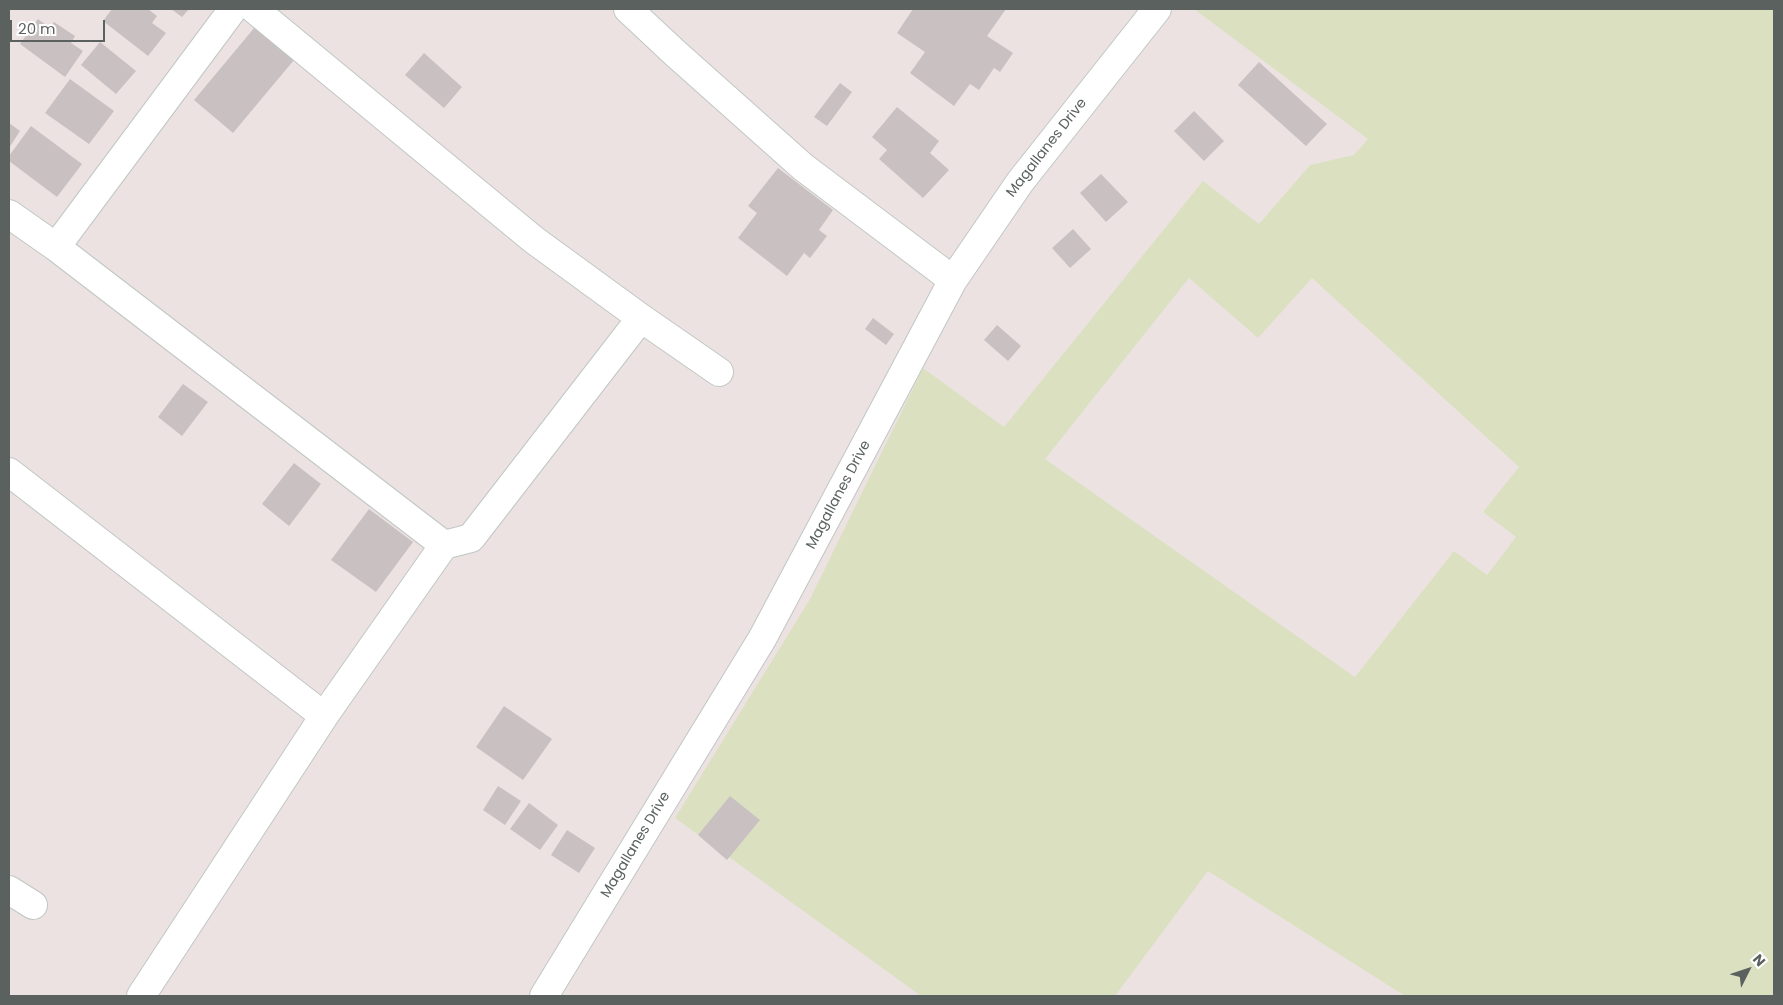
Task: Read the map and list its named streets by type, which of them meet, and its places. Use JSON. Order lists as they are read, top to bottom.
{
  "streets": {
    "street": ["Magallanes Drive"]
  },
  "scale_bar": "20 m",
  "north": "top right"
}
